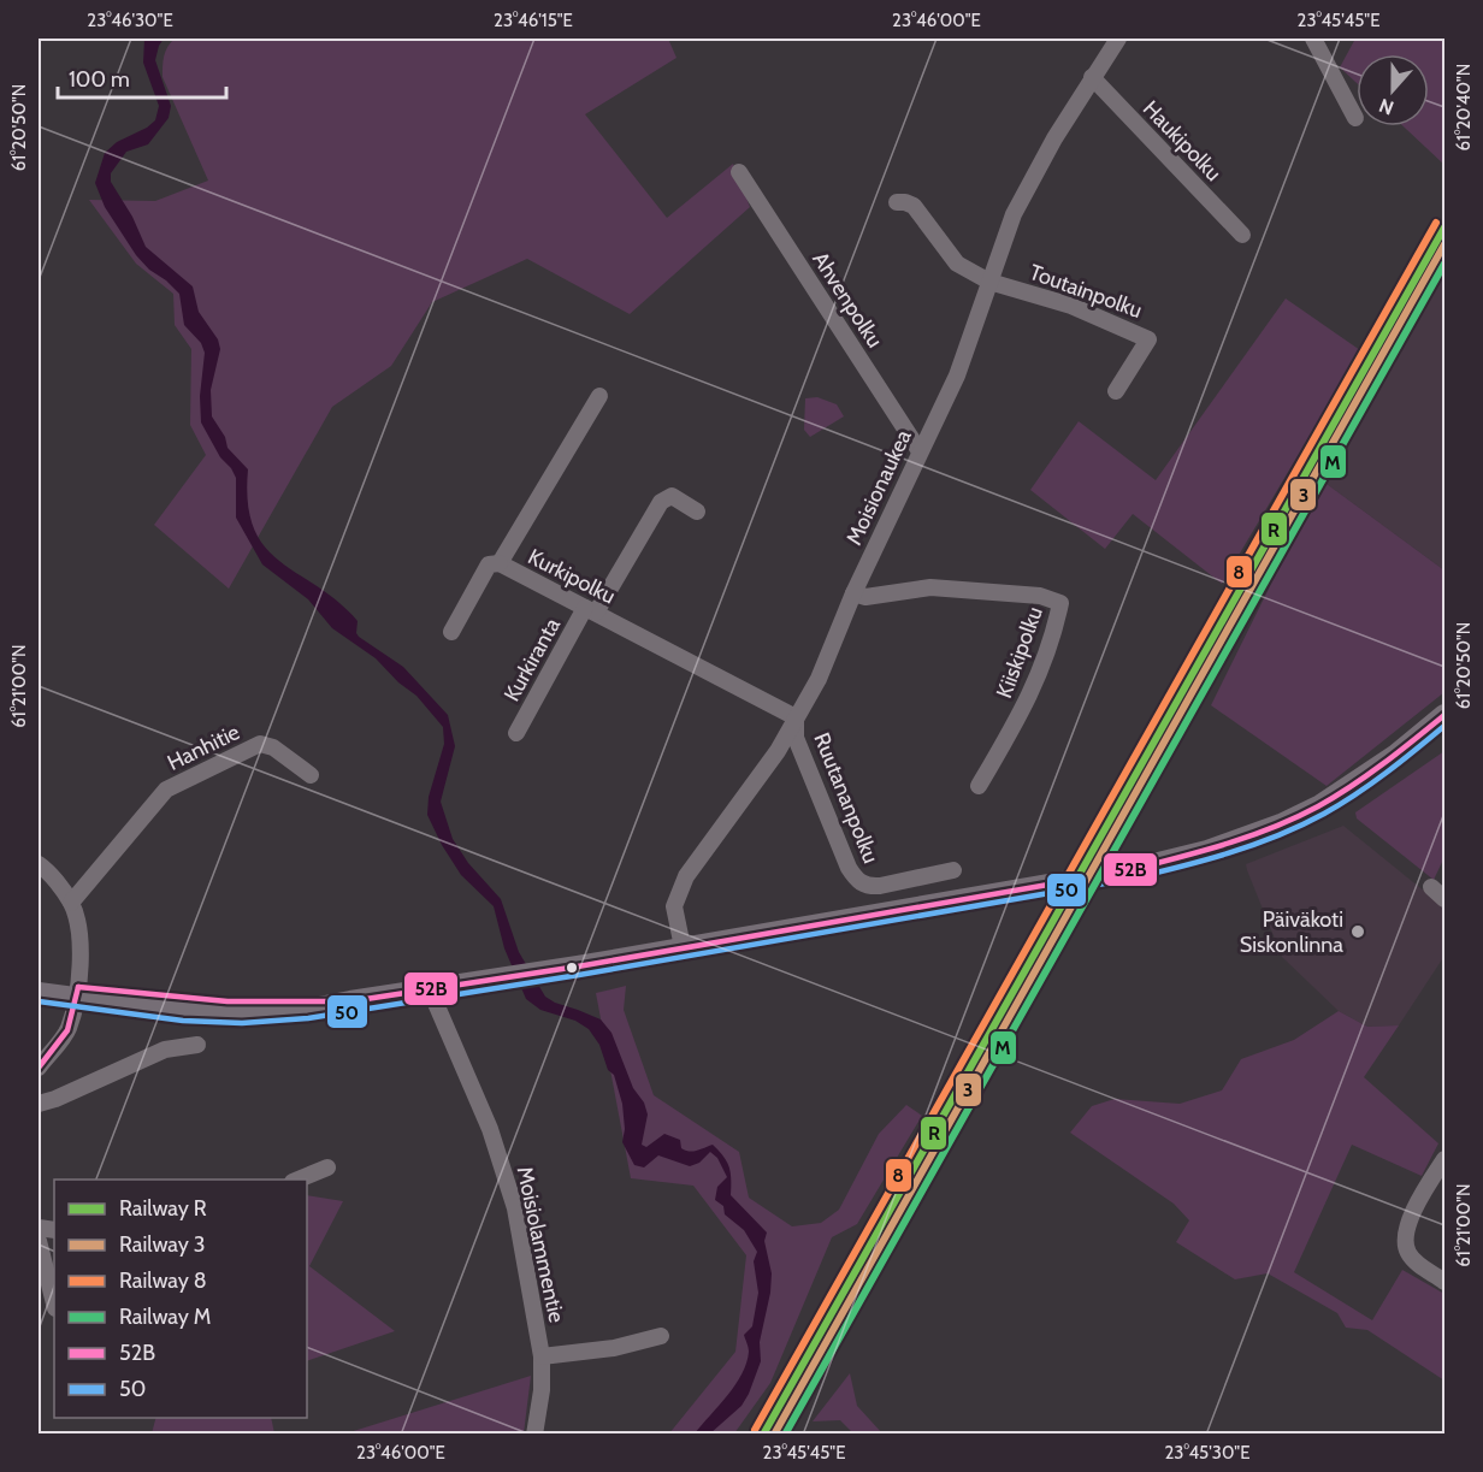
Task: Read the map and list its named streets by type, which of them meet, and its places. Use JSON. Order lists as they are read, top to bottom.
{
  "streets": {
    "street": [
      "Haukipolku",
      "Toutainpolku",
      "Ahvenpolku",
      "Moisionaukea",
      "Kurkipolku",
      "Kiiskipolku",
      "Kurkiranta",
      "Hanhitie",
      "Ruutananpolku",
      "Moisiolammentie"
    ]
  },
  "crossings": [
    ["Haukipolku", "Moisionaukea"],
    ["Toutainpolku", "Moisionaukea"],
    ["Ahvenpolku", "Moisionaukea"],
    ["Moisionaukea", "Kurkipolku"],
    ["Moisionaukea", "Kiiskipolku"],
    ["Moisionaukea", "Ruutananpolku"],
    ["Kurkipolku", "Kurkiranta"],
    ["Kurkipolku", "Ruutananpolku"]
  ],
  "places": ["Päiväkoti Siskonlinna"],
  "lines": [
    "rail line 8",
    "rail line R",
    "rail line 3",
    "rail line M",
    "transit line 52B",
    "transit line 50"
  ],
  "legend": [
    "Railway R",
    "Railway 3",
    "Railway 8",
    "Railway M",
    "52B",
    "50"
  ],
  "scale_bar": "100 m",
  "north": "bottom",
  "coordinates": [
    "23°46'30\"E",
    "23°46'15\"E",
    "23°46'00\"E",
    "23°45'45\"E",
    "61°20'40\"N",
    "61°20'50\"N",
    "61°21'00\"N",
    "23°45'30\"E"
  ]
}
